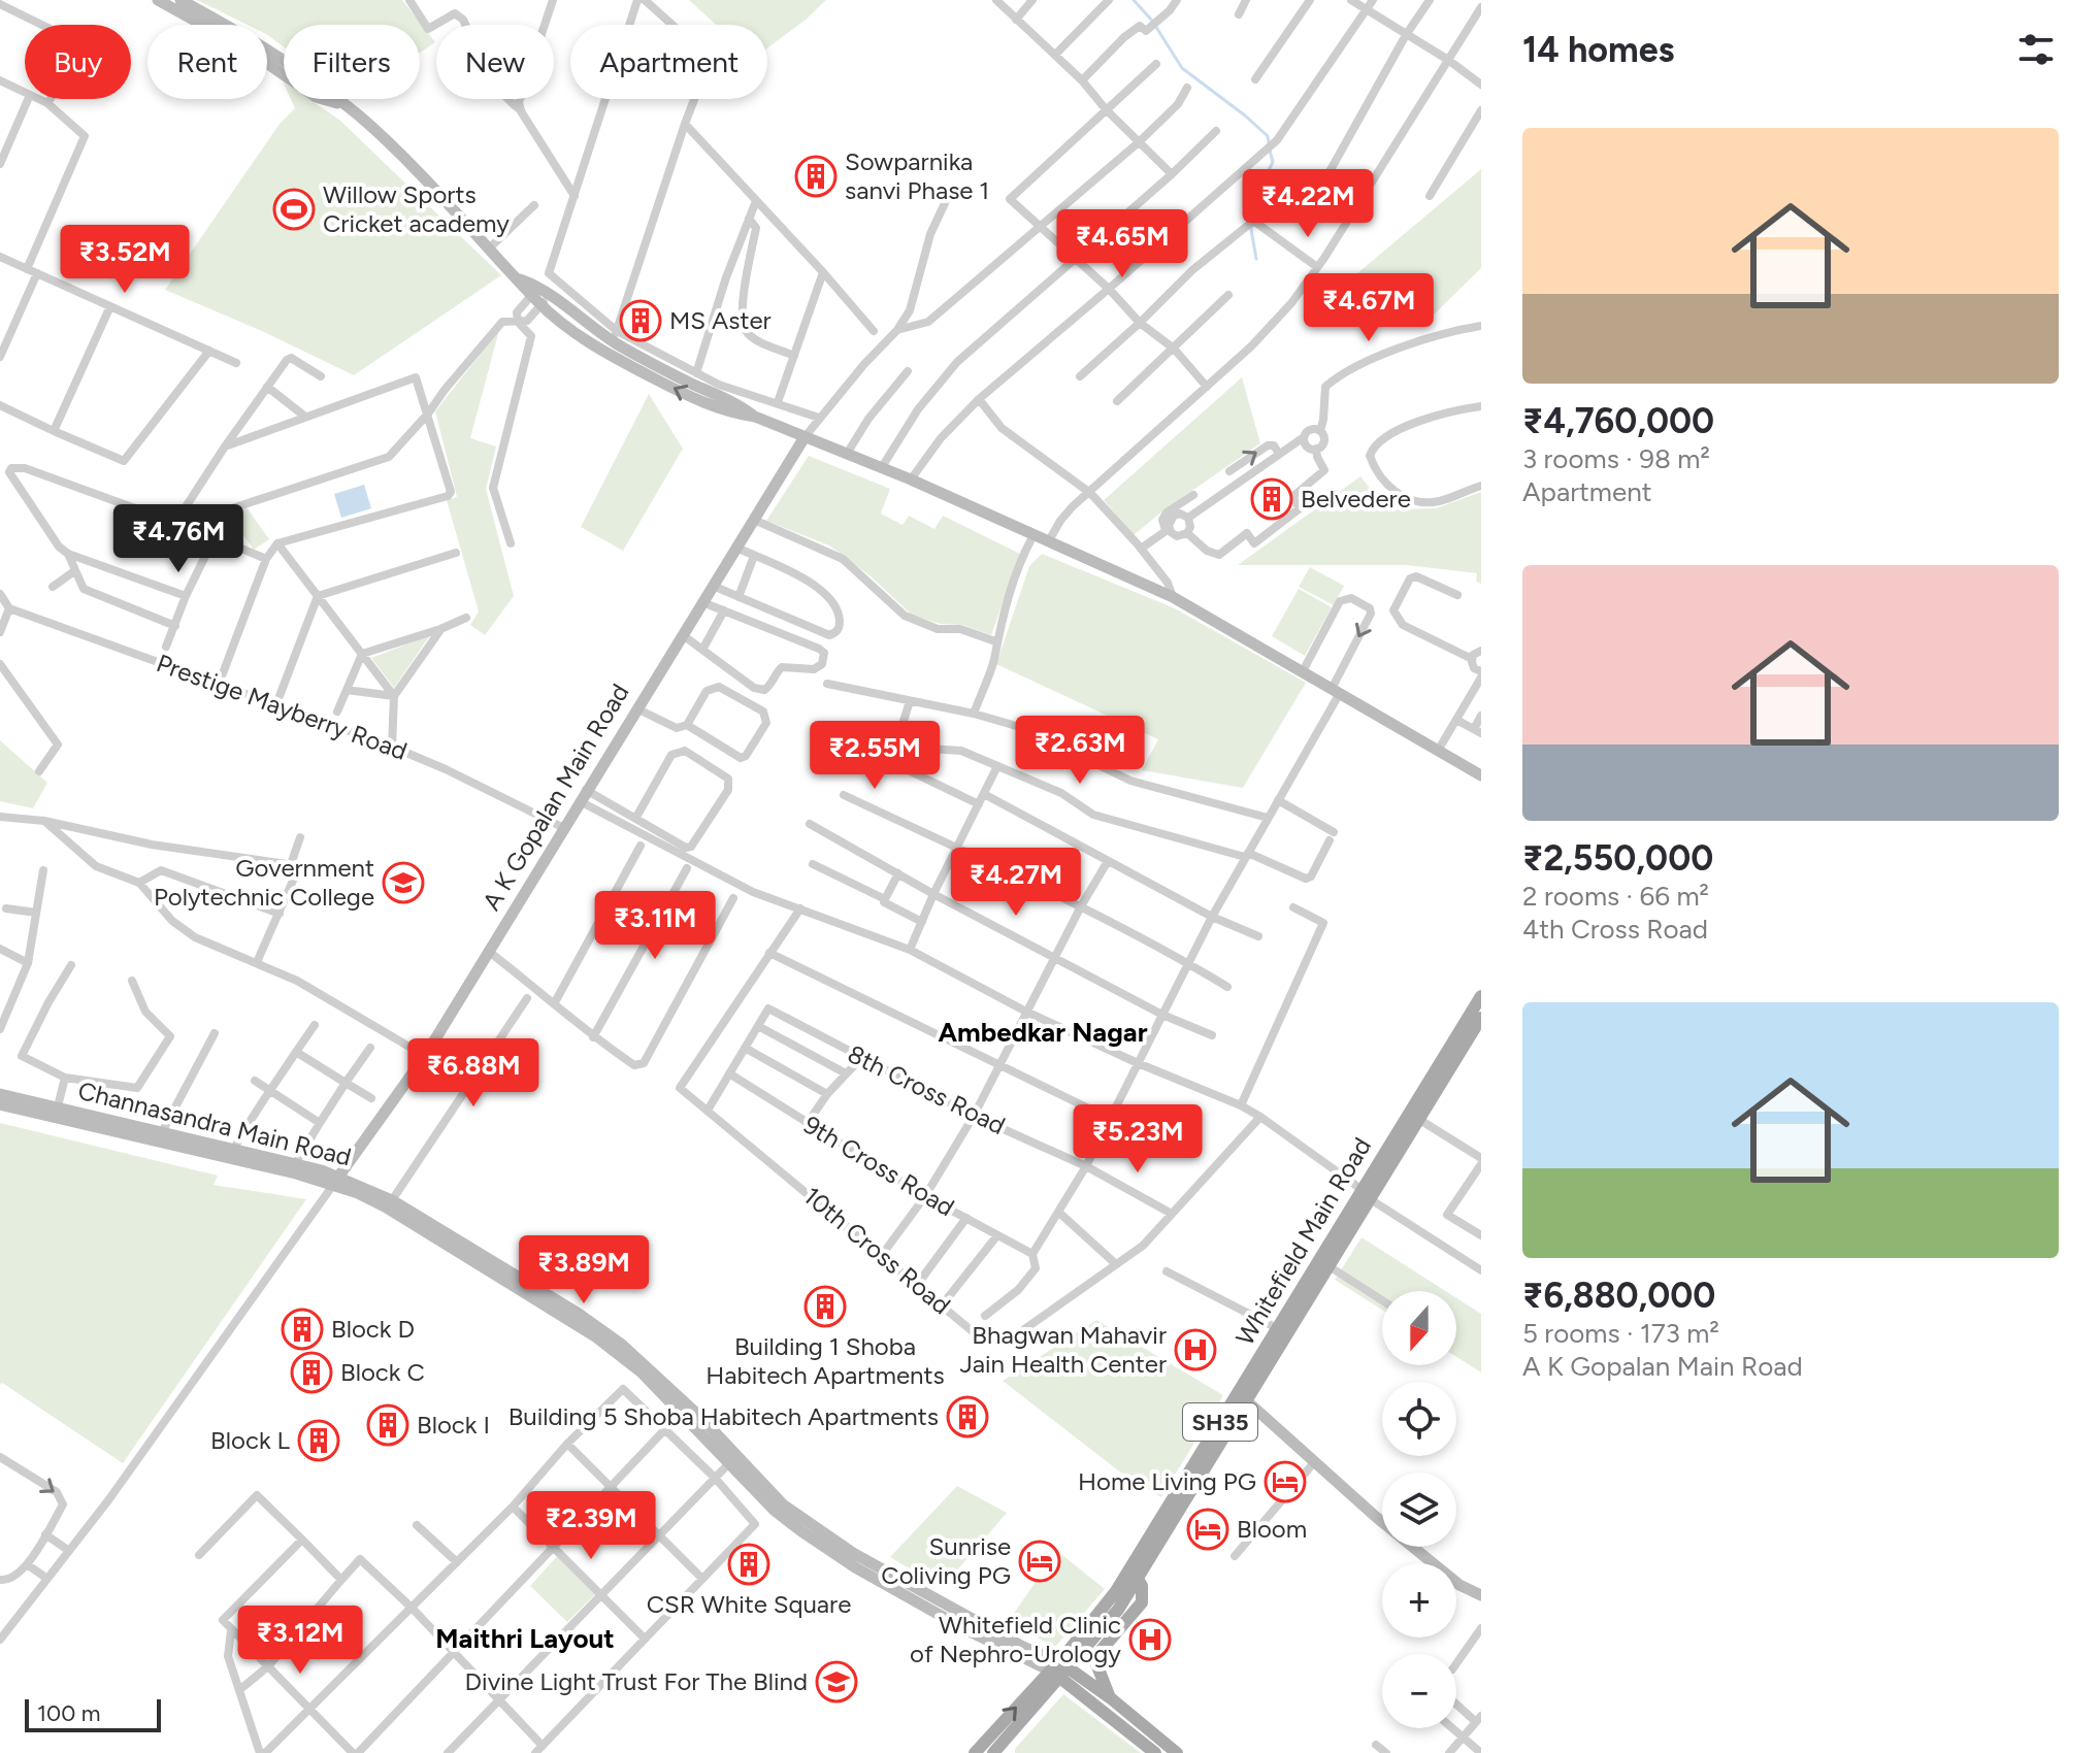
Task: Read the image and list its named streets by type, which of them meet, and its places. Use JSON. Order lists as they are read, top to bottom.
{
  "streets": {
    "main road": ["Whitefield Main Road", "SH35"],
    "street": [
      "Prestige Mayberry Road",
      "A K Gopalan Main Road",
      "8th Cross Road",
      "Channasandra Main Road",
      "9th Cross Road",
      "10th Cross Road"
    ]
  },
  "crossings": [
    ["Prestige Mayberry Road", "A K Gopalan Main Road"],
    ["A K Gopalan Main Road", "Channasandra Main Road"],
    ["8th Cross Road", "10th Cross Road"],
    ["Channasandra Main Road", "Whitefield Main Road"],
    ["Channasandra Main Road", "SH35"],
    ["Whitefield Main Road", "SH35"]
  ],
  "districts": ["Ambedkar Nagar", "Maithri Layout"],
  "places": {
    "building": [
      "Sowparnika sanvi Phase 1",
      "MS Aster",
      "Belvedere",
      "Building 1 Shoba Habitech Apartments",
      "Block D",
      "Block C",
      "Building 5 Shoba Habitech Apartments",
      "Block I",
      "Block L",
      "CSR White Square"
    ],
    "sports": ["Willow Sports Cricket academy"],
    "school or university": ["Government Polytechnic College", "Divine Light Trust For The Blind"],
    "hospital": ["Bhagwan Mahavir Jain Health Center", "Whitefield Clinic of Nephro-Urology"],
    "hotel": ["Home Living PG", "Bloom", "Sunrise Coliving PG"]
  },
  "scale_bar": "100 m",
  "north": "bottom",
  "page": {
    "heading": "14 homes",
    "chip": [
      "Buy",
      "Rent",
      "Filters",
      "New",
      "Apartment"
    ],
    "list": [
      {
        "name": "₹4,760,000",
        "note": "3 rooms · 98 m² · Apartment"
      },
      {
        "name": "₹2,550,000",
        "note": "2 rooms · 66 m² · 4th Cross Road"
      },
      {
        "name": "₹6,880,000",
        "note": "5 rooms · 173 m² · A K Gopalan Main Road"
      }
    ],
    "price": [
      "₹4.22M",
      "₹4.65M",
      "₹3.52M",
      "₹4.67M",
      "₹4.76M",
      "₹2.63M",
      "₹2.55M",
      "₹4.27M",
      "₹3.11M",
      "₹6.88M",
      "₹5.23M",
      "₹3.89M",
      "₹2.39M",
      "₹3.12M"
    ],
    "map_buttons": ["+", "−"],
    "scale": "100 m"
  }
}
